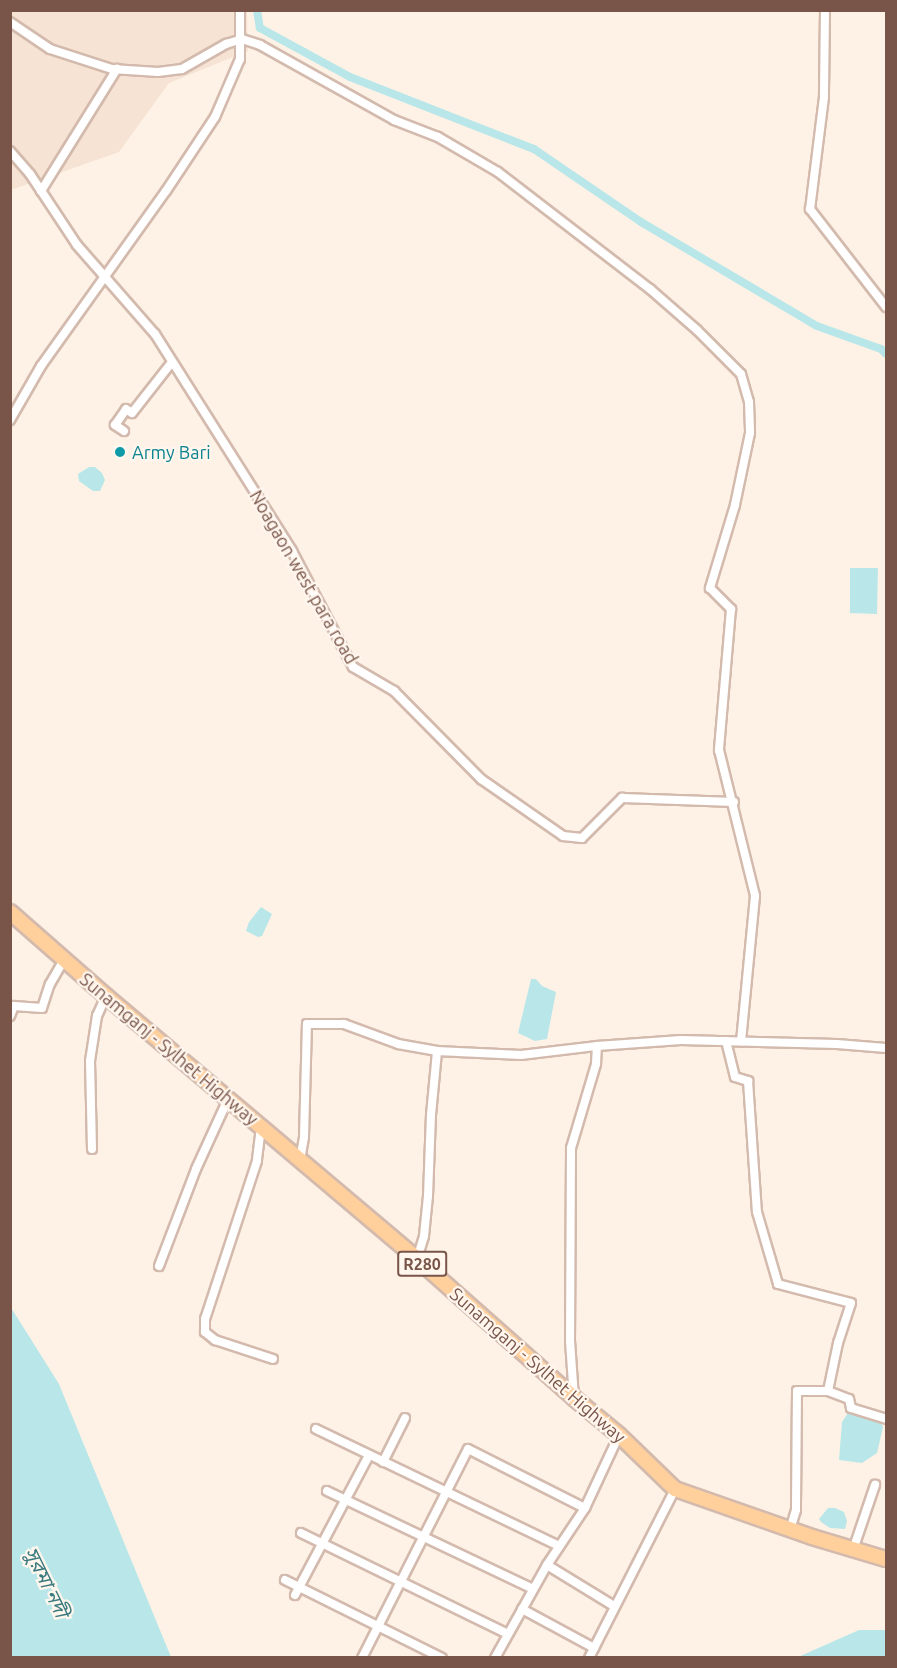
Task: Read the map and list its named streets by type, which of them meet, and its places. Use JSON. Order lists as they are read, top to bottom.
{
  "streets": {
    "main road": ["Sunamganj - Sylhet Highway", "R280"],
    "street": ["Noagaon west para road"]
  },
  "water": ["সুরমা নদী"],
  "places": ["Army Bari"]
}
